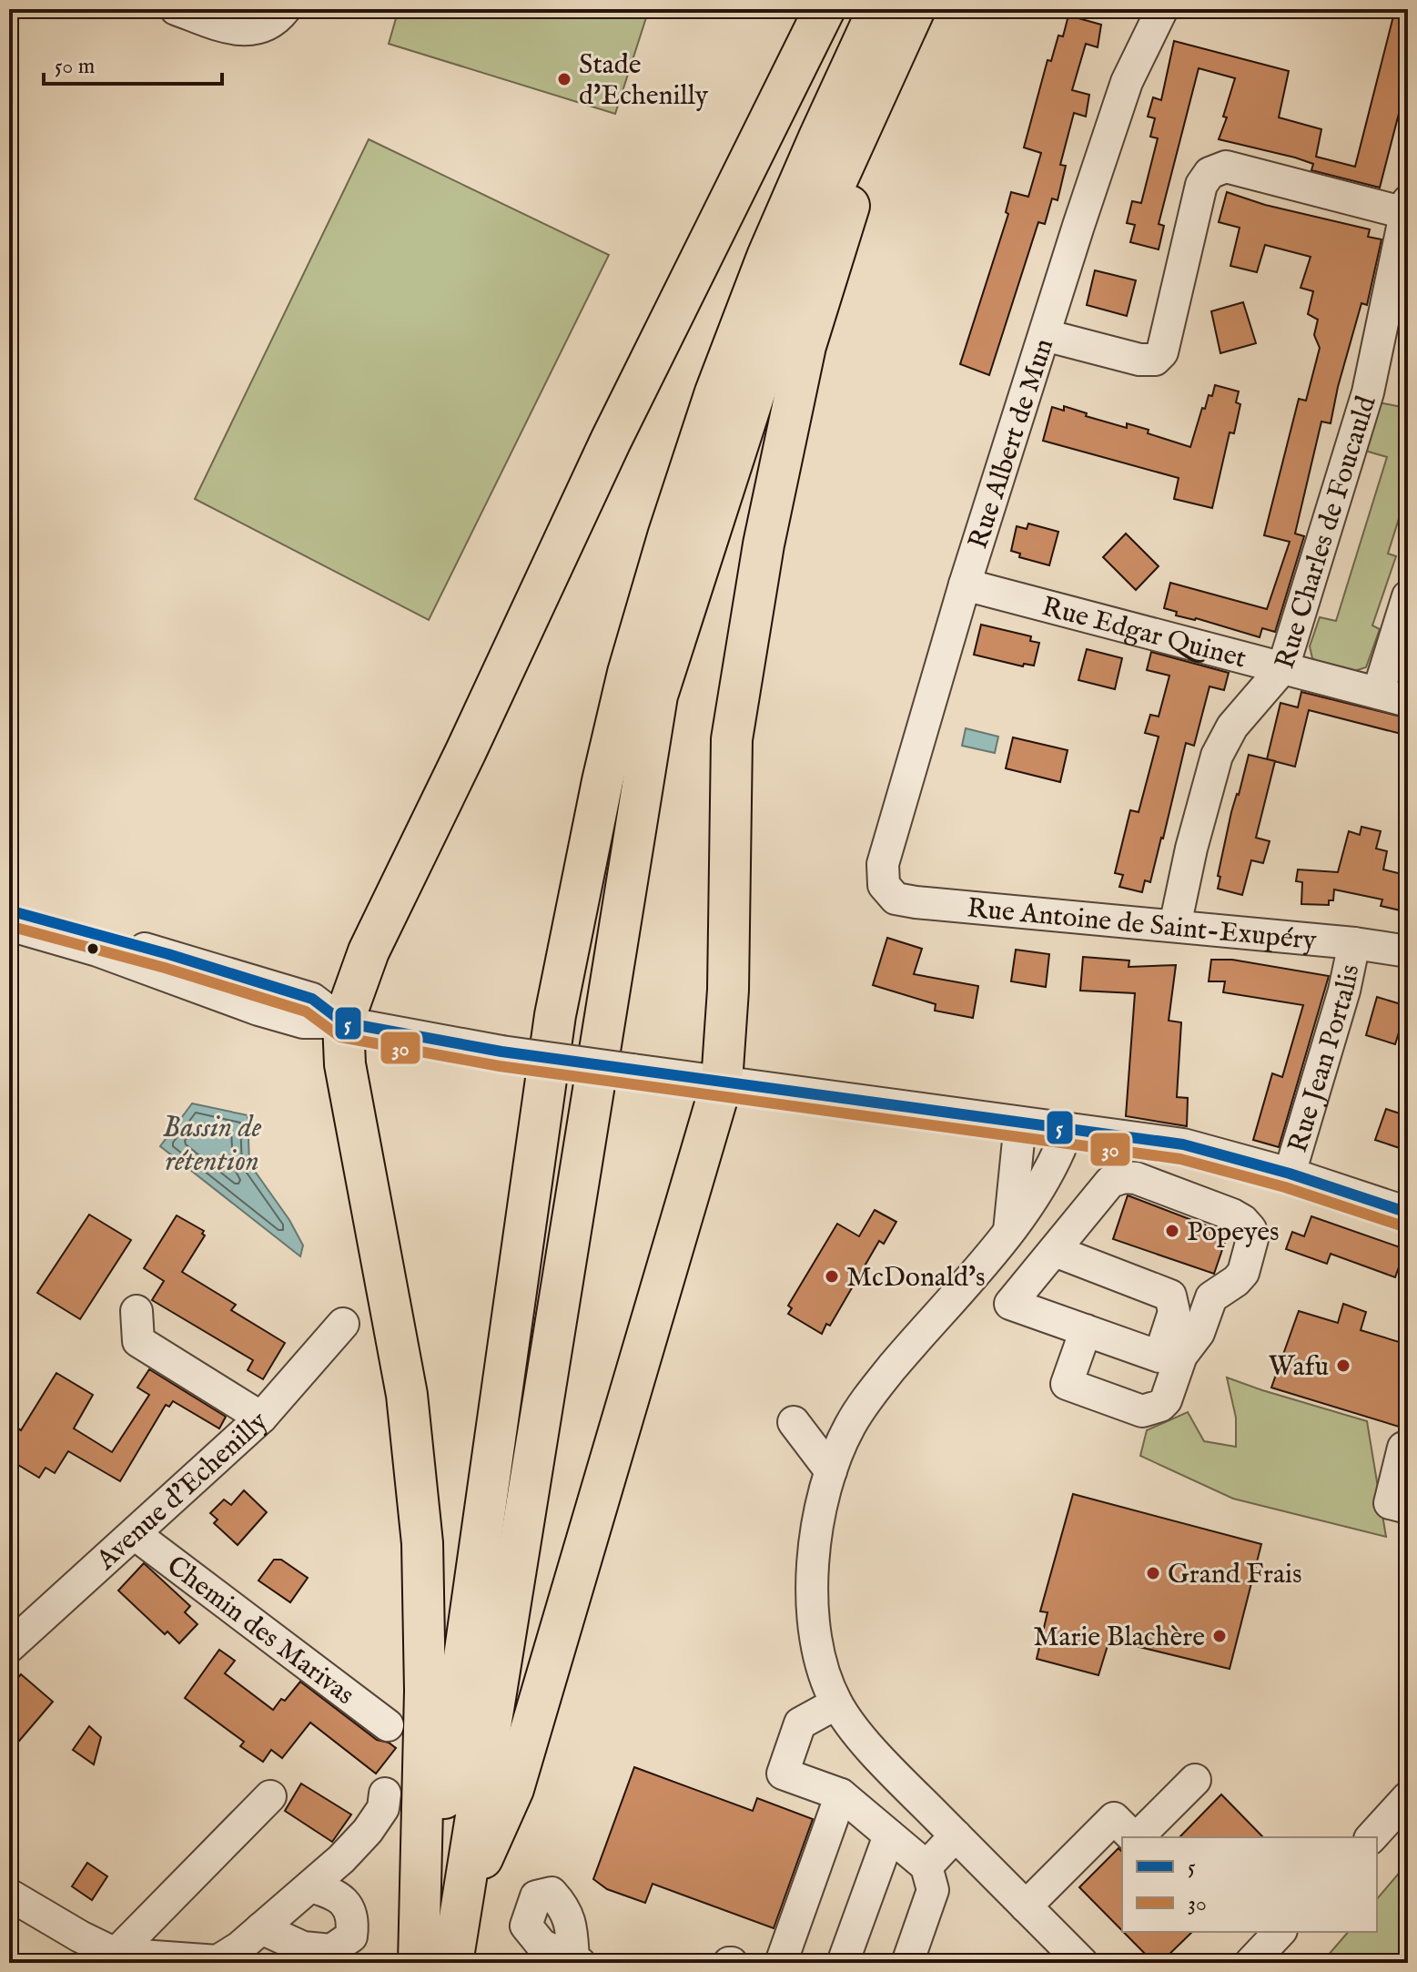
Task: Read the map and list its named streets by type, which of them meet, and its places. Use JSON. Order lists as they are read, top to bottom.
{
  "streets": {
    "street": [
      "Rue Albert de Mun",
      "Rue Charles de Foucauld",
      "Rue Edgar Quinet",
      "Rue Antoine de Saint-Exupéry",
      "Rue Jean Portalis",
      "Avenue d'Echenilly",
      "Chemin des Marivas"
    ]
  },
  "crossings": [
    ["Rue Albert de Mun", "Rue Edgar Quinet"],
    ["Rue Albert de Mun", "Rue Antoine de Saint-Exupéry"],
    ["Rue Charles de Foucauld", "Rue Edgar Quinet"],
    ["Rue Charles de Foucauld", "Rue Antoine de Saint-Exupéry"],
    ["Rue Antoine de Saint-Exupéry", "Rue Jean Portalis"],
    ["Avenue d'Echenilly", "Chemin des Marivas"]
  ],
  "water": ["Bassin de rétention"],
  "places": [
    "Stade d'Echenilly",
    "Popeyes",
    "McDonald's",
    "Wafu",
    "Grand Frais",
    "Marie Blachère"
  ],
  "lines": ["transit line 5", "transit line 30"],
  "legend": ["5", "30"],
  "scale_bar": "50 m"
}
